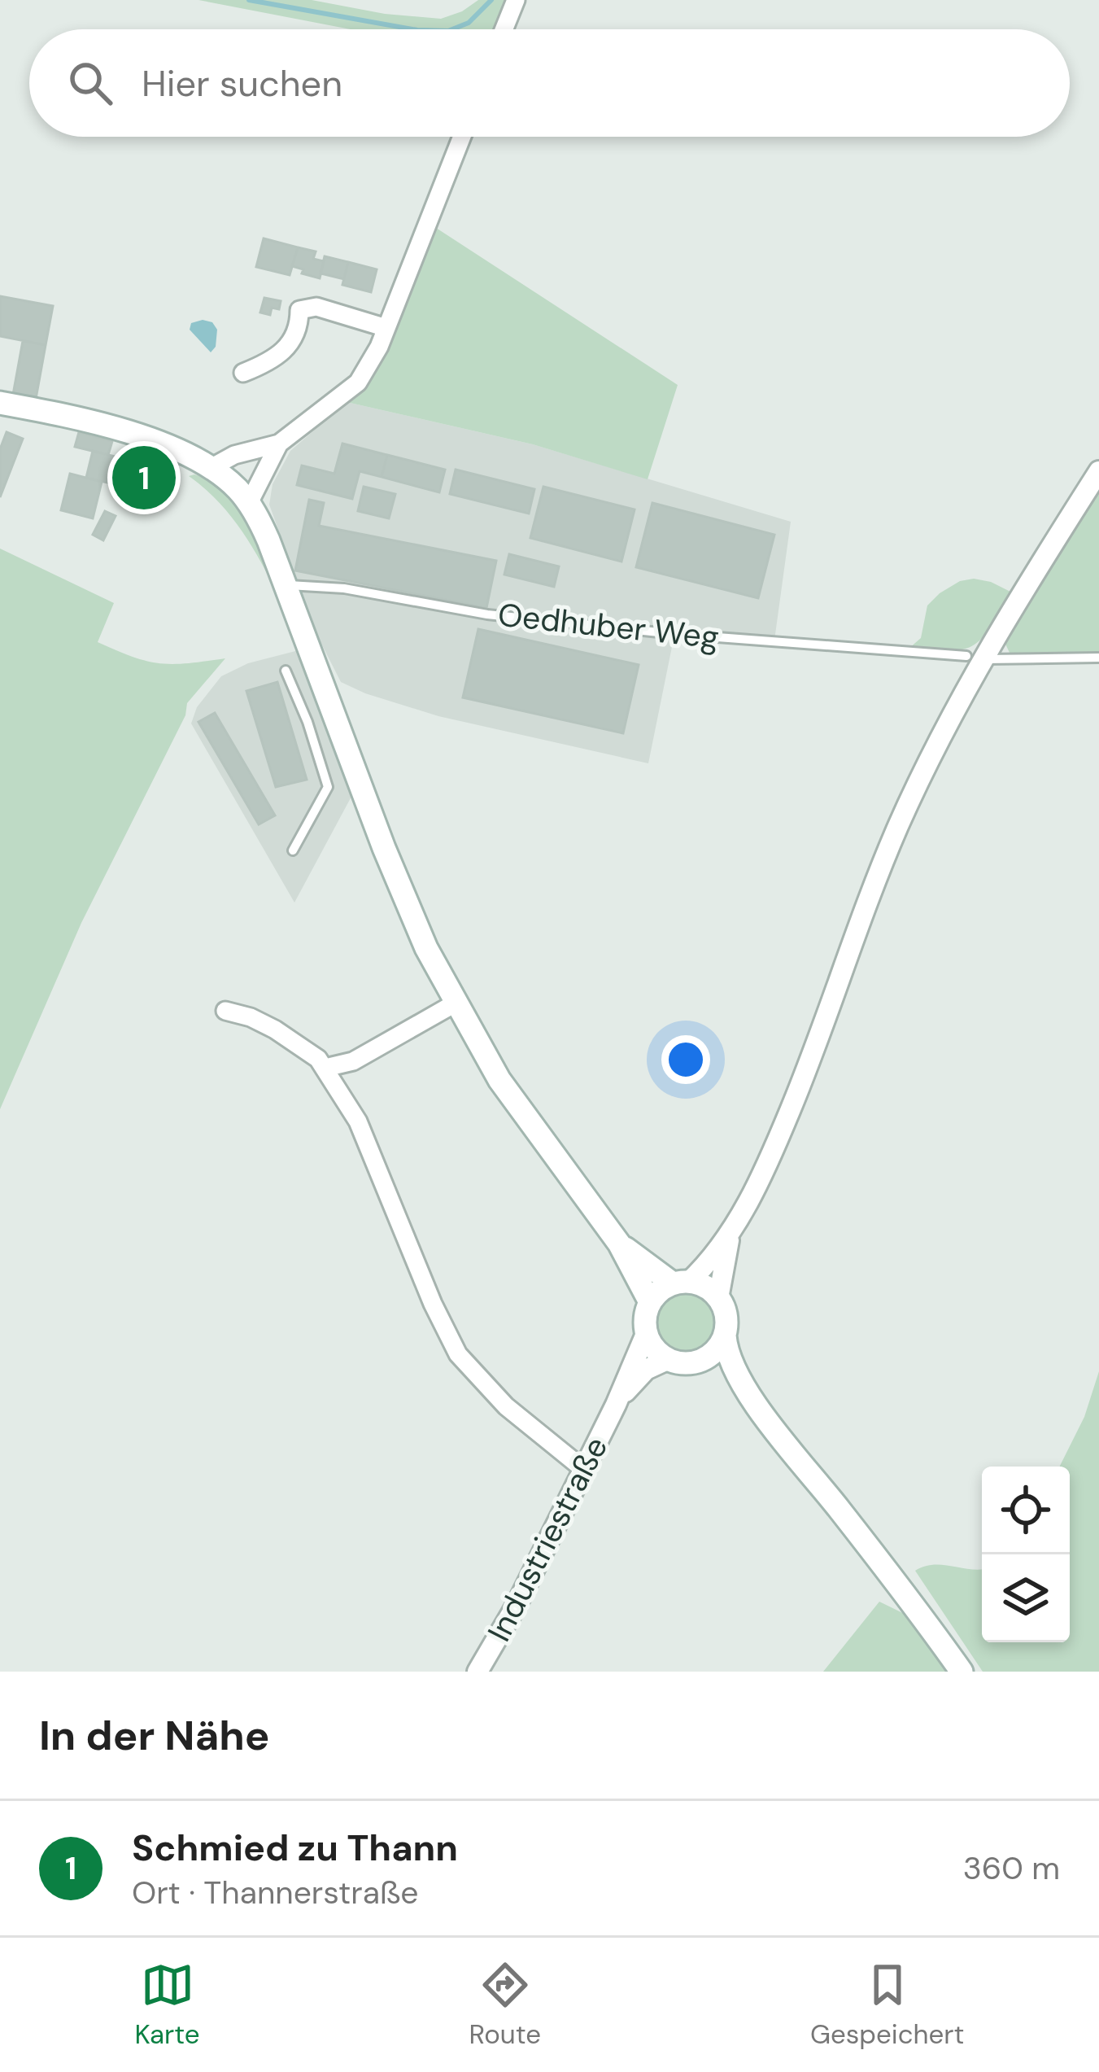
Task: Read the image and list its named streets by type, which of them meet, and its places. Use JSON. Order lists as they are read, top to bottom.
{
  "streets": {
    "street": ["Industriestraße"],
    "lane": ["Oedhuber Weg"]
  },
  "page": {
    "search": "Hier suchen",
    "pins": "1",
    "heading": "In der Nähe",
    "list": [
      {
        "mark": "1",
        "name": "Schmied zu Thann",
        "note": "Ort · Thannerstraße",
        "value": "360 m"
      }
    ],
    "nav": ["Karte", "Route", "Gespeichert"]
  }
}
